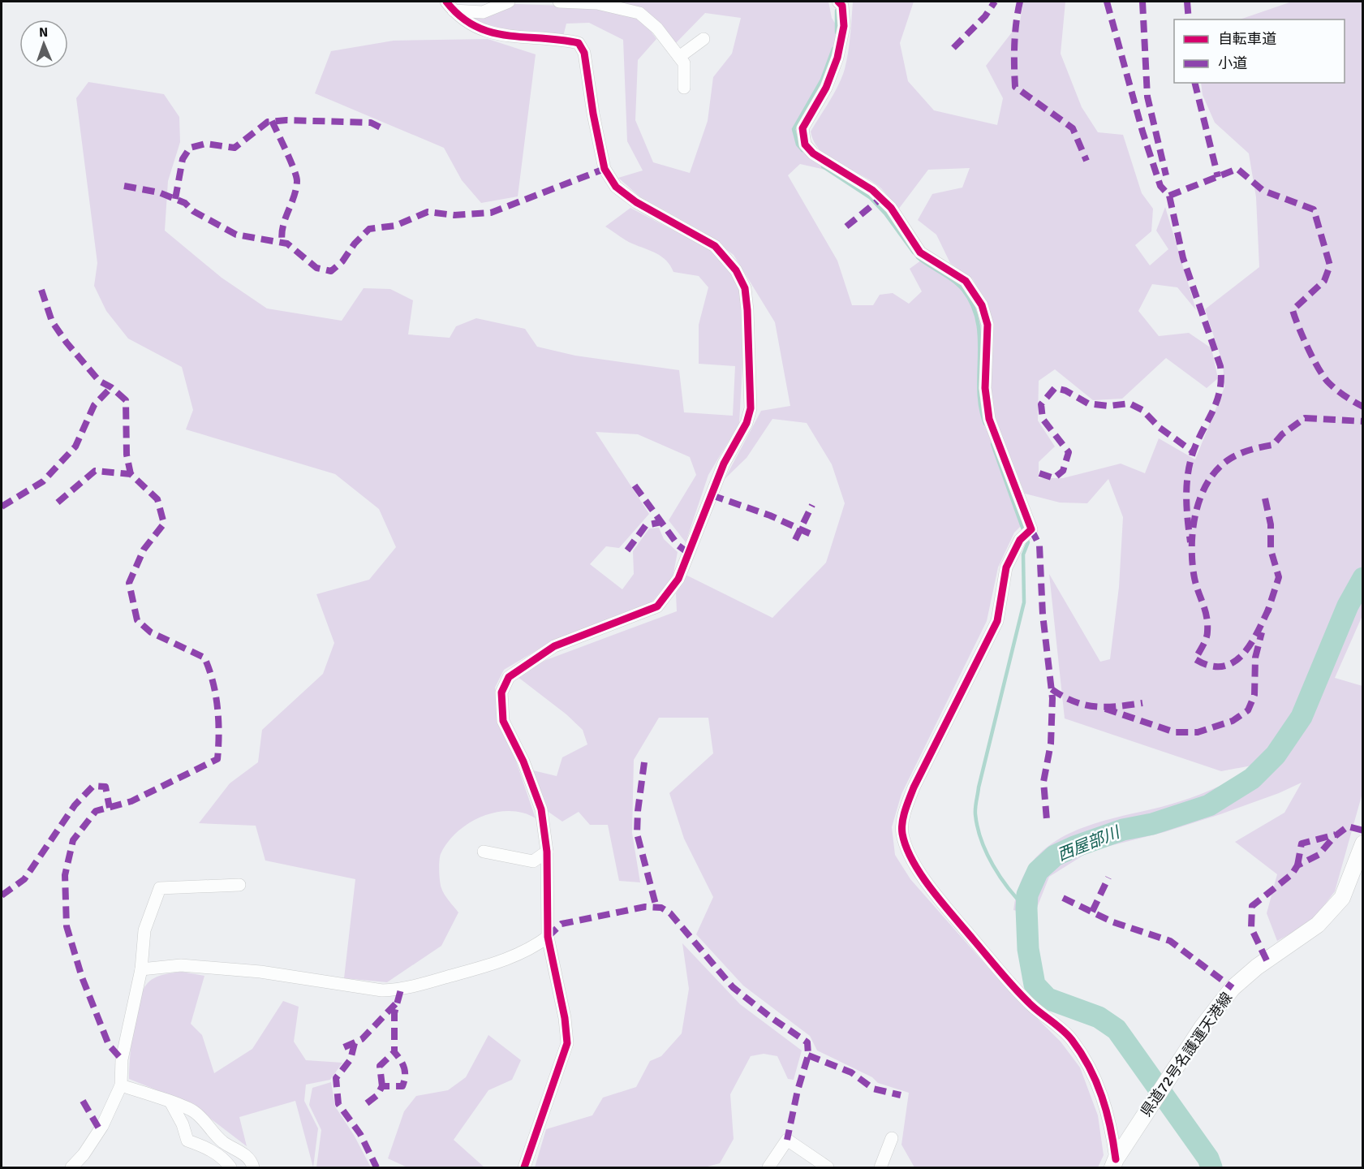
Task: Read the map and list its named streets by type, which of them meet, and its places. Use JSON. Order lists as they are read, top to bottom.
{
  "streets": {
    "main road": ["県道72号名護運天港線"]
  },
  "water": ["西屋部川"],
  "legend": ["自転車道", "小道"],
  "north": "top"
}
